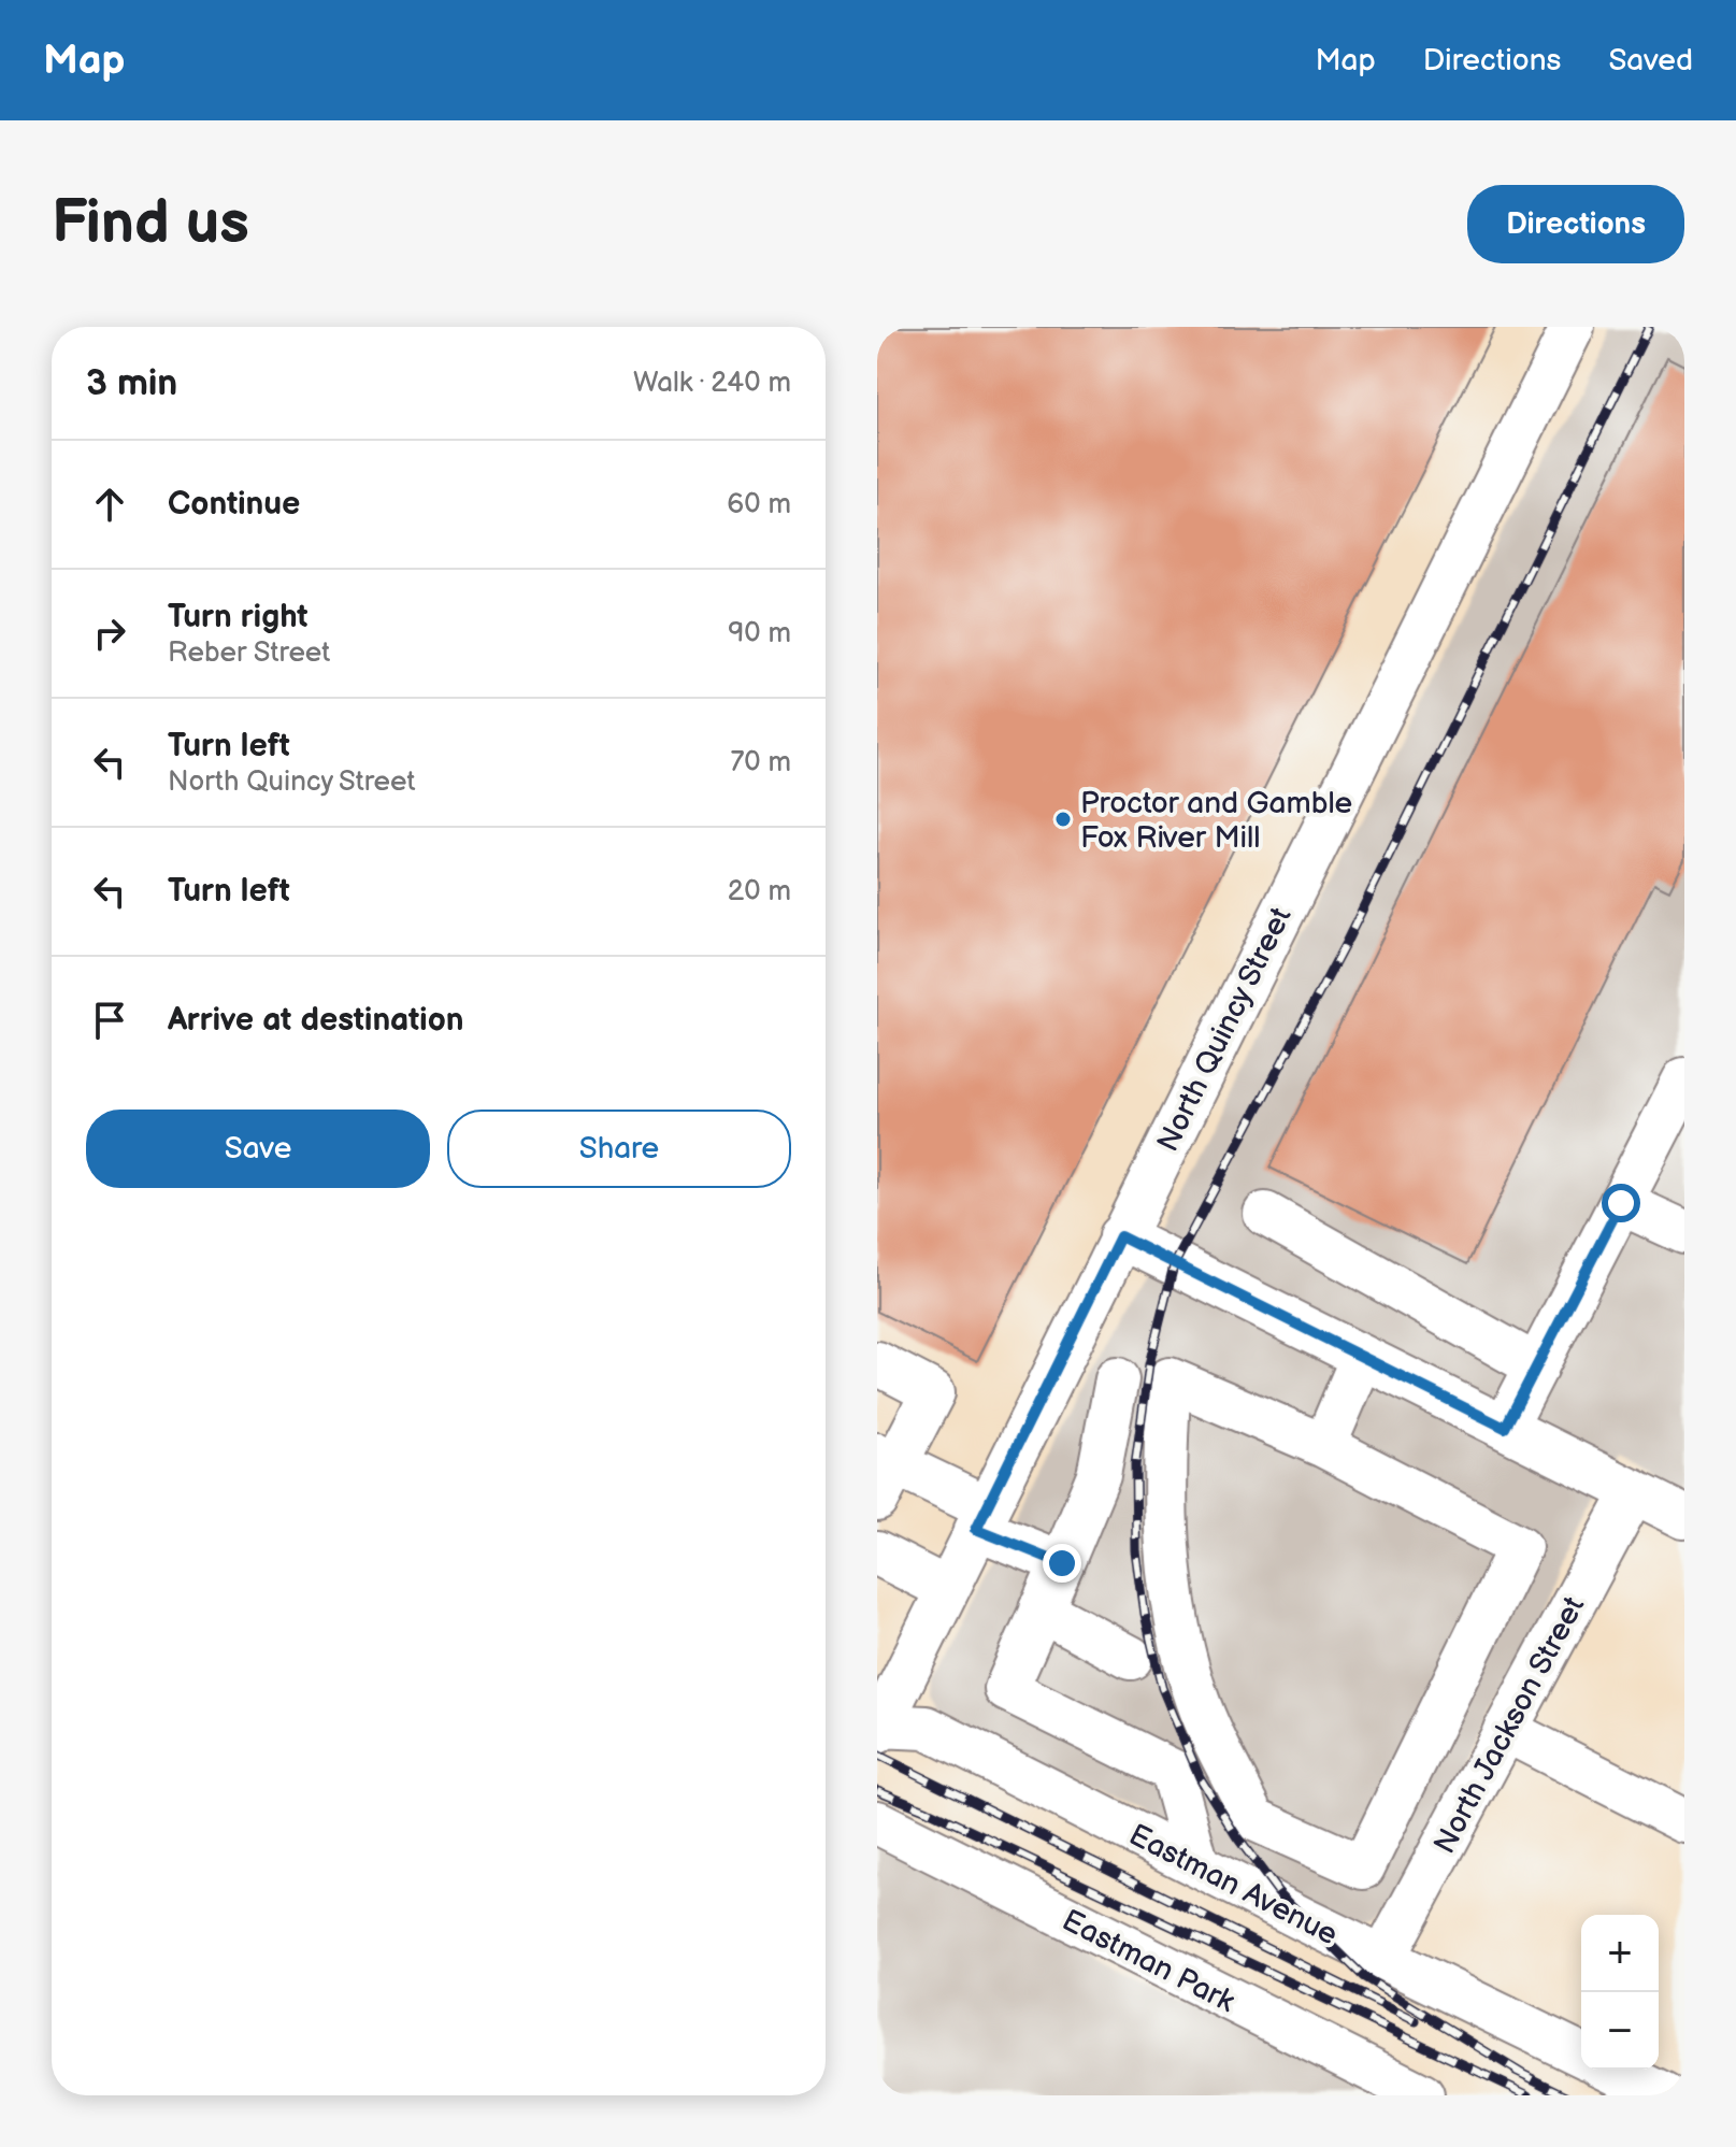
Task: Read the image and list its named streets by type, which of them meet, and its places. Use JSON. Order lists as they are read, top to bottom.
{
  "streets": {
    "street": [
      "North Quincy Street",
      "North Jackson Street",
      "Eastman Avenue",
      "Eastman Park"
    ]
  },
  "crossings": [
    ["North Quincy Street", "Eastman Avenue"],
    ["North Jackson Street", "Eastman Avenue"]
  ],
  "places": ["Proctor and Gamble Fox River Mill"],
  "page": {
    "header": "Map",
    "nav": ["Map", "Directions", "Saved"],
    "buttons": [
      "Directions",
      ["Save", "Share"]
    ],
    "title": "Find us",
    "heading": ["3 min", "Walk · 240 m"],
    "list": [
      ["Continue", "60 m"],
      ["Turn right", "Reber Street", "90 m"],
      ["Turn left", "North Quincy Street", "70 m"],
      ["Turn left", "20 m"],
      "Arrive at destination"
    ],
    "map_buttons": ["+", "−"]
  }
}
